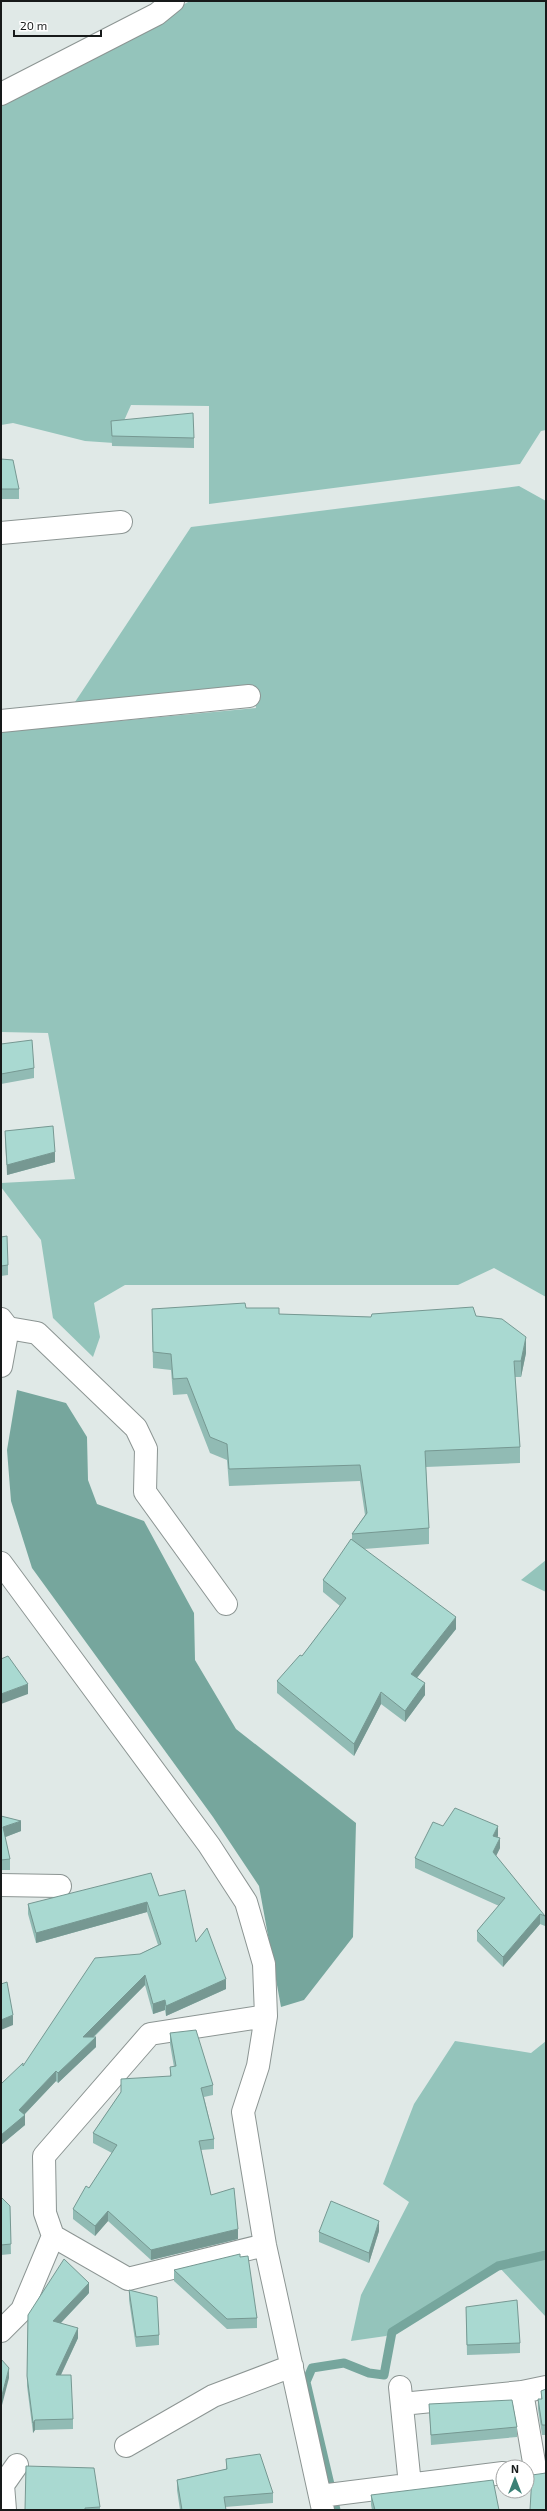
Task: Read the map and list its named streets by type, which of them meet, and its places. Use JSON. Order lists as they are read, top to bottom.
{
  "scale_bar": "20 m",
  "north": "top"
}
